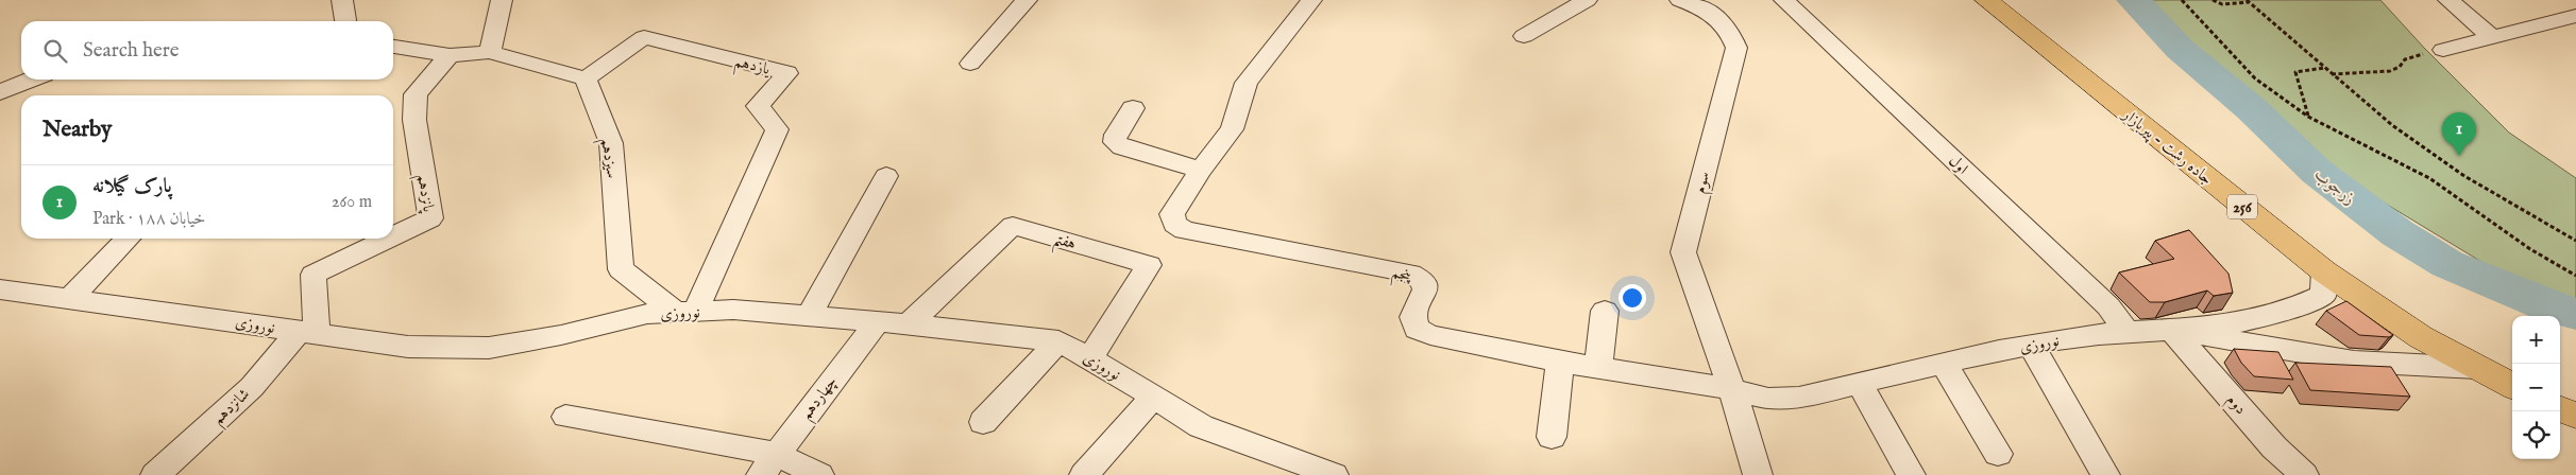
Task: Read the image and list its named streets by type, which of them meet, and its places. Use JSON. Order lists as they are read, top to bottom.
{
  "streets": {
    "main road": ["جاده رشت - پیربازار", "256"],
    "street": [
      "یازدهم",
      "سیزدهم",
      "اول",
      "سوم",
      "پانزدهم",
      "هفتم",
      "پنجم",
      "نوروزی",
      "چهاردهم",
      "دوم",
      "شانزدهم"
    ]
  },
  "crossings": [
    ["یازدهم", "سیزدهم"],
    ["یازدهم", "نوروزی"],
    ["جاده رشت - پیربازار", "نوروزی"],
    ["سیزدهم", "نوروزی"],
    ["اول", "نوروزی"],
    ["سوم", "پنجم"],
    ["سوم", "نوروزی"],
    ["پانزدهم", "نوروزی"],
    ["پانزدهم", "شانزدهم"],
    ["هفتم", "نوروزی"],
    ["پنجم", "نوروزی"],
    ["نوروزی", "چهاردهم"],
    ["نوروزی", "دوم"],
    ["نوروزی", "شانزدهم"]
  ],
  "water": ["زرجوب"],
  "page": {
    "search": "Search here",
    "heading": "Nearby",
    "pins": "1",
    "list": [
      {
        "mark": "1",
        "name": "پارک گیلانه",
        "note": "Park · خیابان ۱۸۸",
        "value": "260 m"
      }
    ],
    "map_buttons": ["+", "−"]
  }
}
